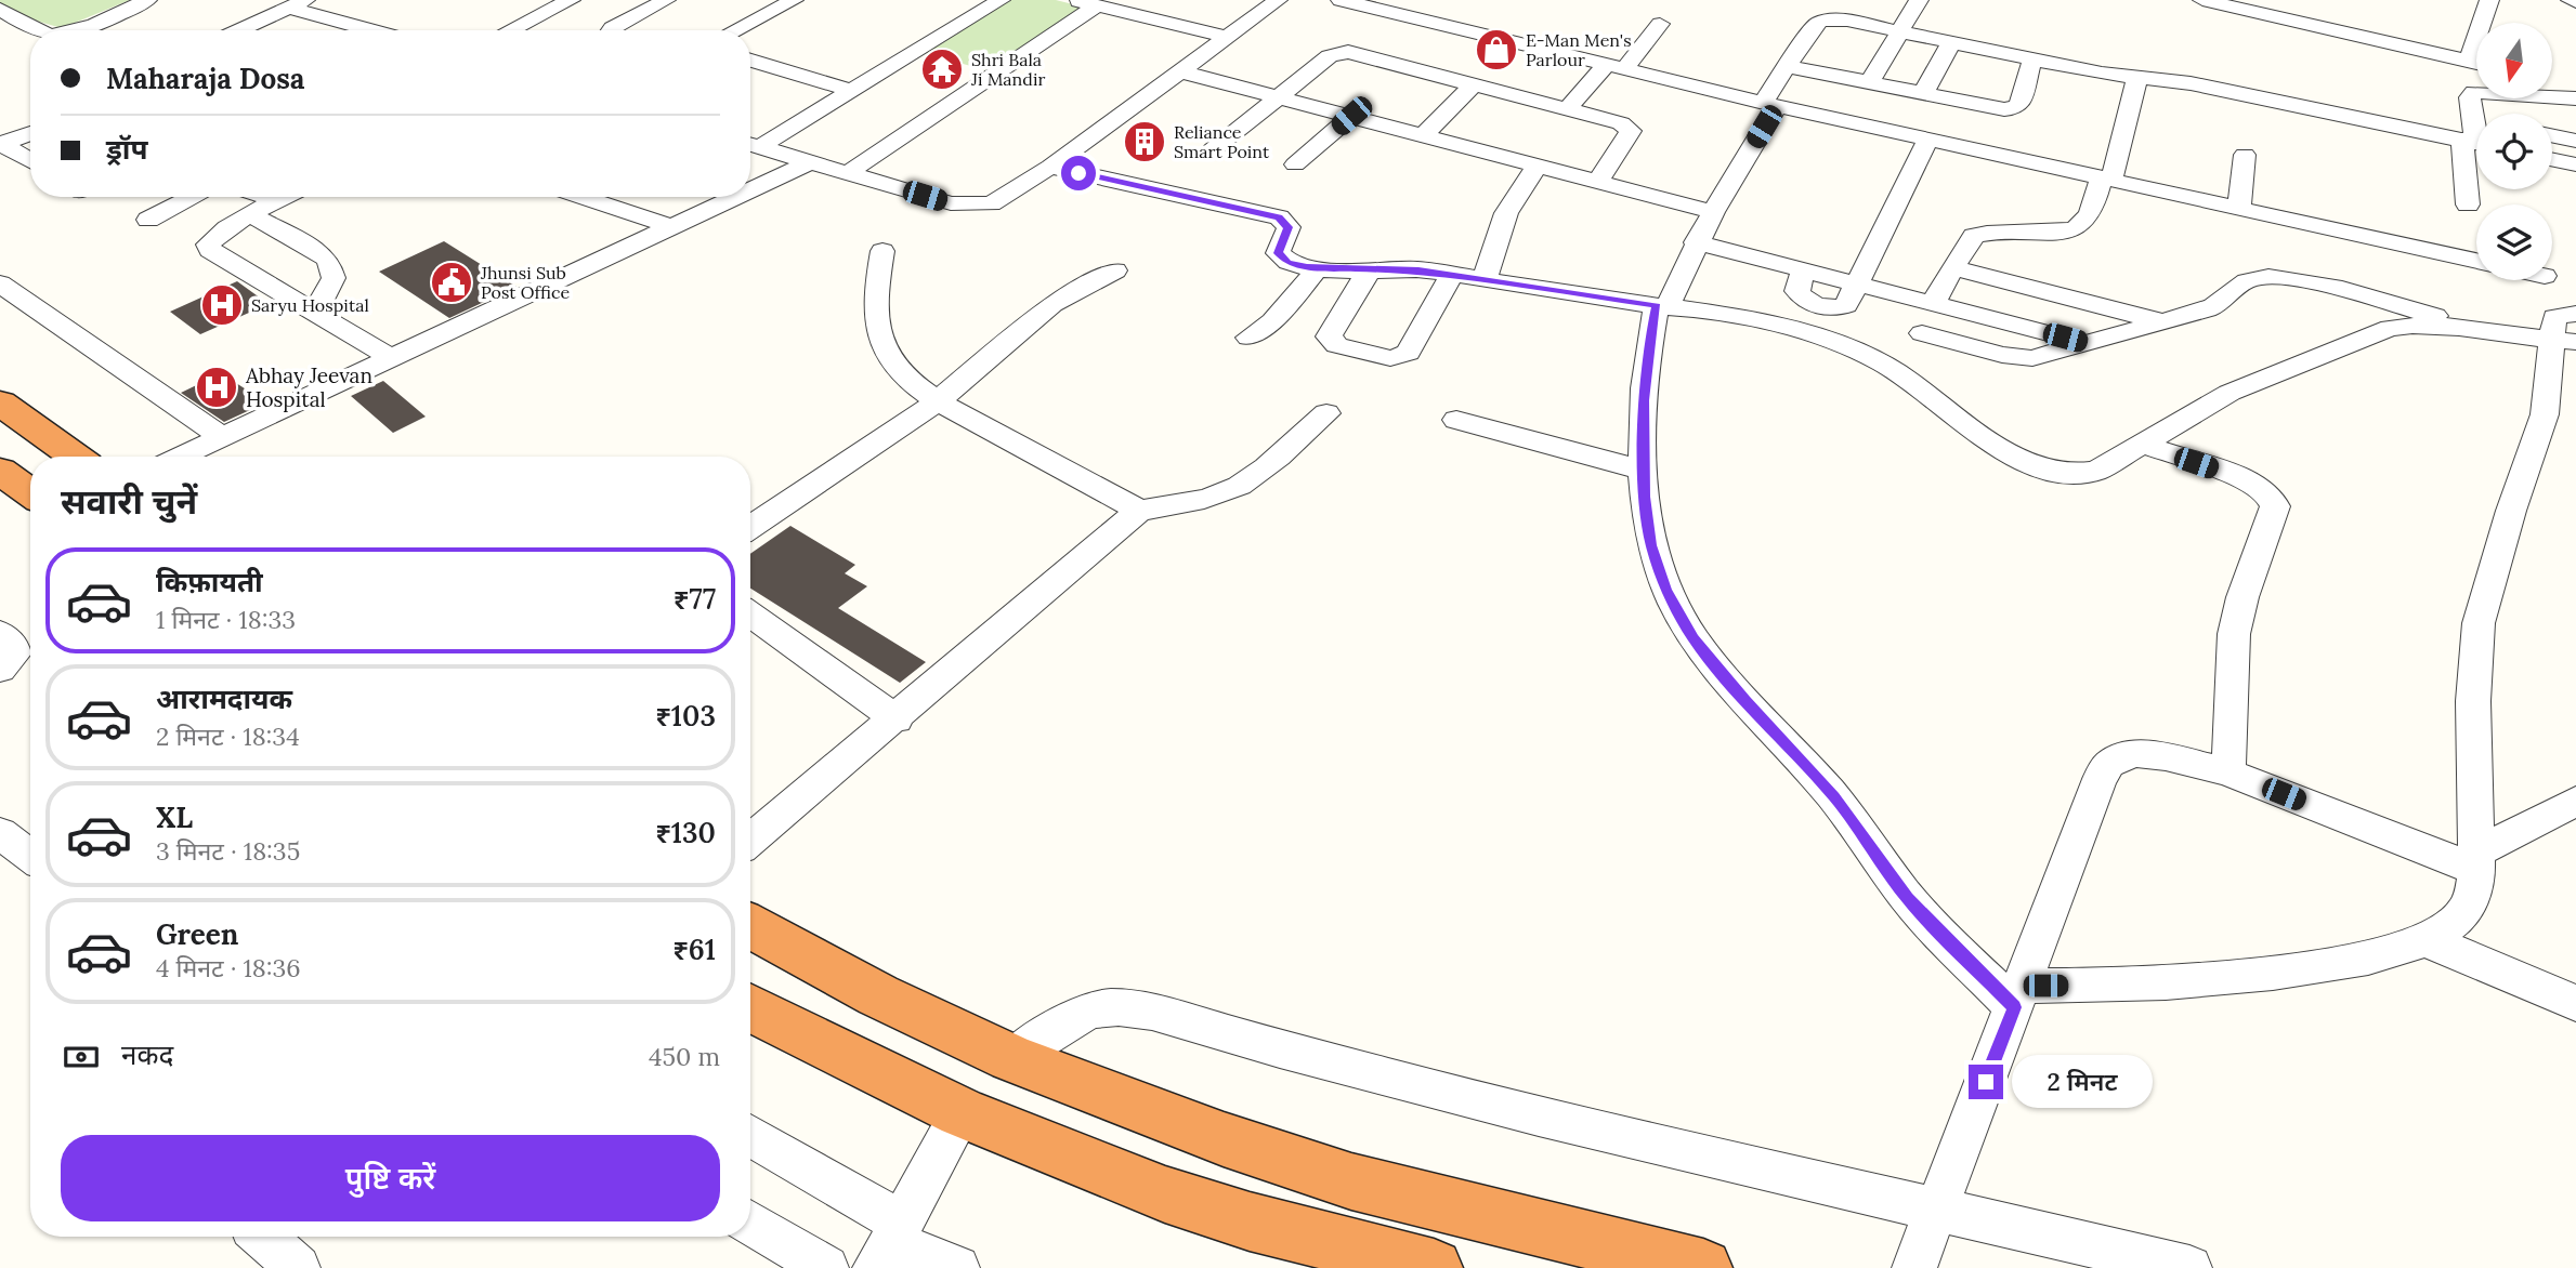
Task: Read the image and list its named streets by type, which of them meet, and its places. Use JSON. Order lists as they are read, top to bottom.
{
  "places": {
    "shop": ["E-Man Men's Parlour"],
    "temple": ["Shri Bala Ji Mandir"],
    "building": ["Reliance Smart Point"],
    "public building": ["Jhunsi Sub Post Office"],
    "hospital": ["Saryu Hospital", "Abhay Jeevan Hospital"]
  },
  "north": "bottom",
  "page": {
    "banner": ["Maharaja Dosa", "ड्रॉप"],
    "heading": "सवारी चुनें",
    "list": [
      {
        "name": "किफ़ायती",
        "note": "1 मिनट · 18:33",
        "value": "₹77"
      },
      {
        "name": "आरामदायक",
        "note": "2 मिनट · 18:34",
        "value": "₹103"
      },
      {
        "name": "XL",
        "note": "3 मिनट · 18:35",
        "value": "₹130"
      },
      {
        "name": "Green",
        "note": "4 मिनट · 18:36",
        "value": "₹61"
      }
    ],
    "pay": ["नकद", "450 m"],
    "bubble": "2 मिनट",
    "buttons": "पुष्टि करें"
  }
}
